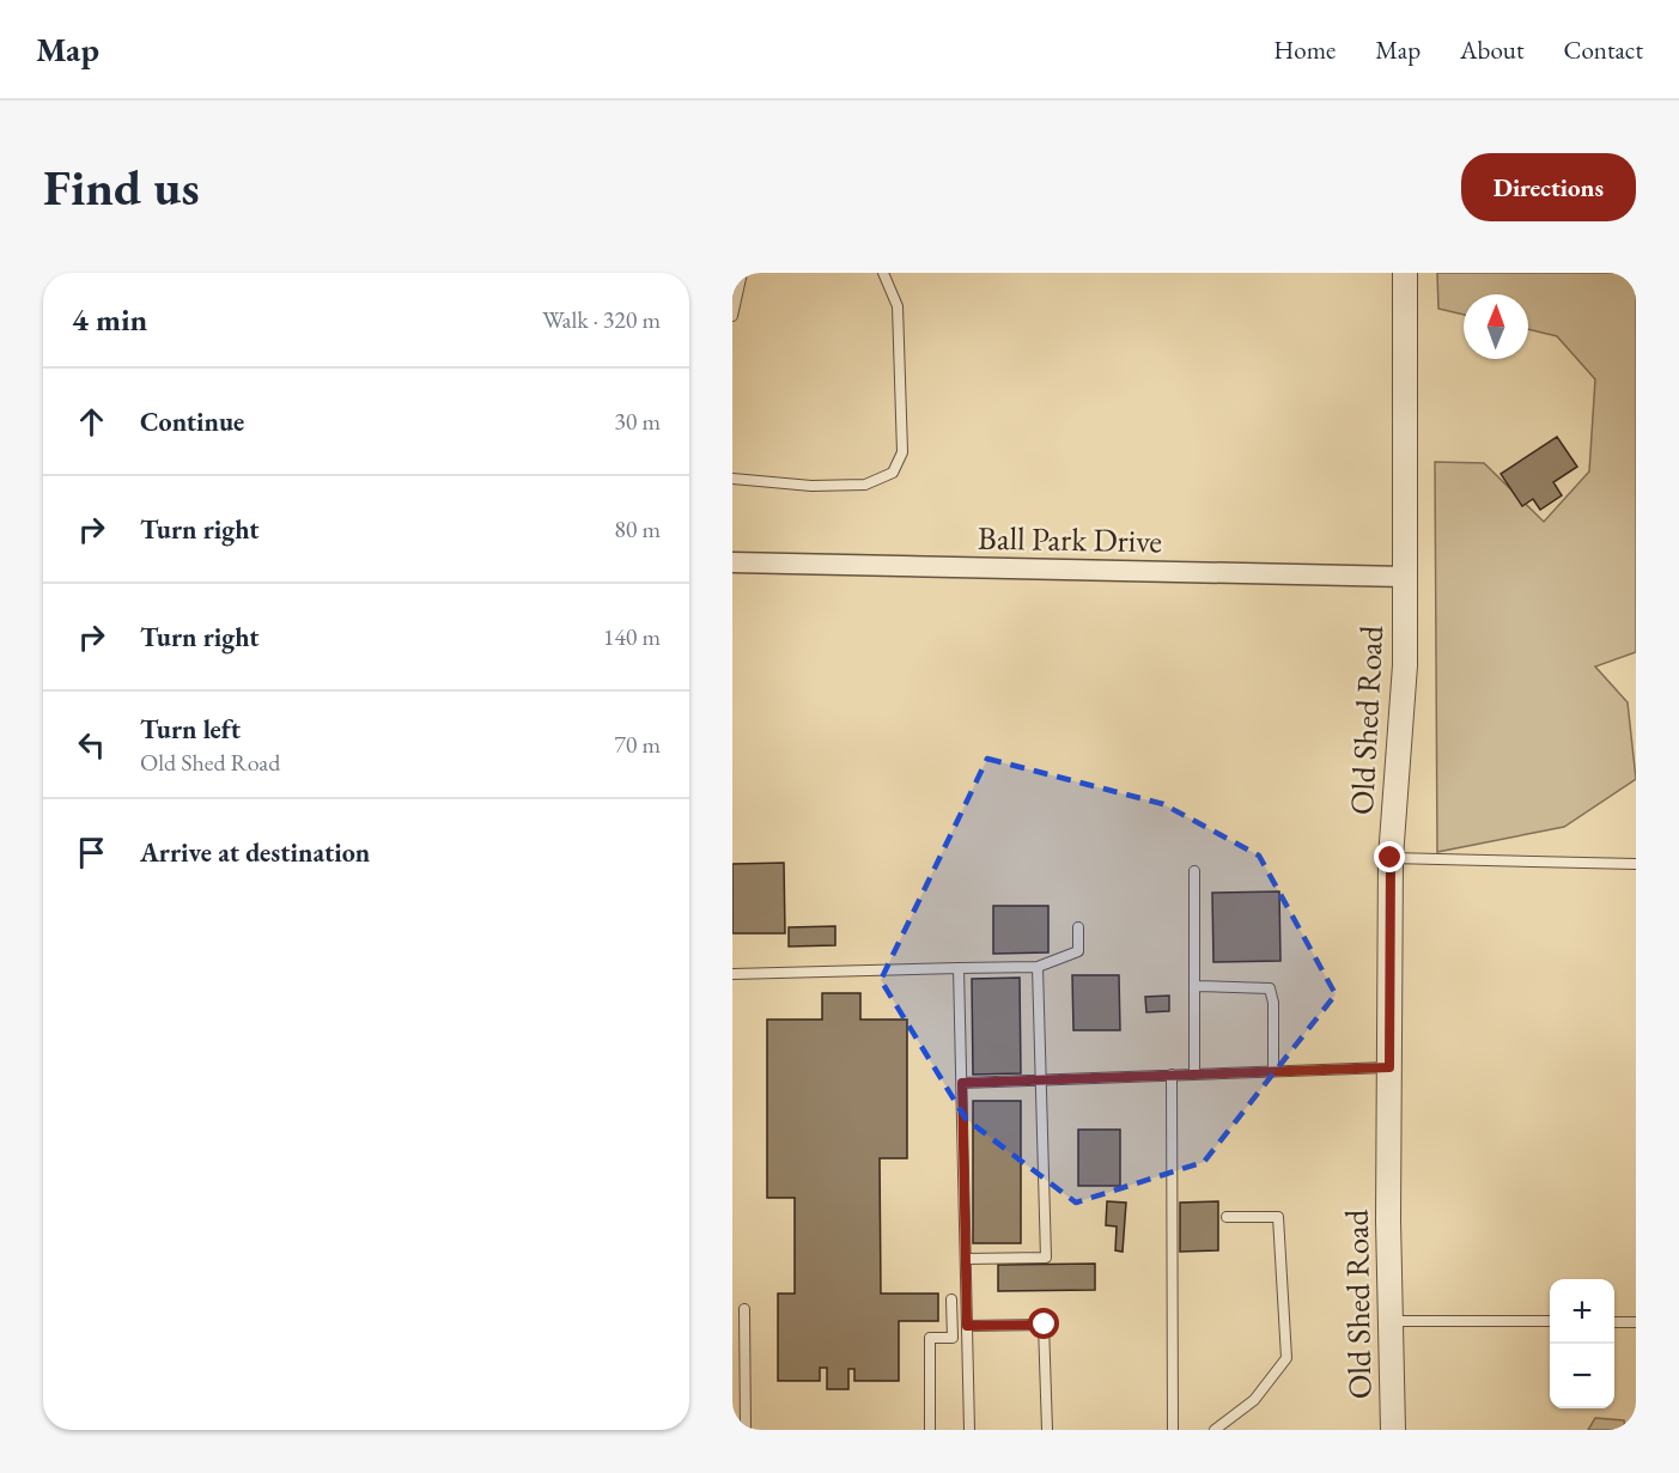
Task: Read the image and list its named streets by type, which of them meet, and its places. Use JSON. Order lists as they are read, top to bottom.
{
  "streets": {
    "street": ["Ball Park Drive", "Old Shed Road"]
  },
  "crossings": [
    ["Ball Park Drive", "Old Shed Road"]
  ],
  "north": "top",
  "page": {
    "header": "Map",
    "nav": [
      "Home",
      "Map",
      "About",
      "Contact"
    ],
    "buttons": "Directions",
    "title": "Find us",
    "heading": ["4 min", "Walk · 320 m"],
    "list": [
      ["Continue", "30 m"],
      ["Turn right", "80 m"],
      ["Turn right", "140 m"],
      ["Turn left", "Old Shed Road", "70 m"],
      "Arrive at destination"
    ],
    "map_buttons": ["+", "−"]
  }
}
